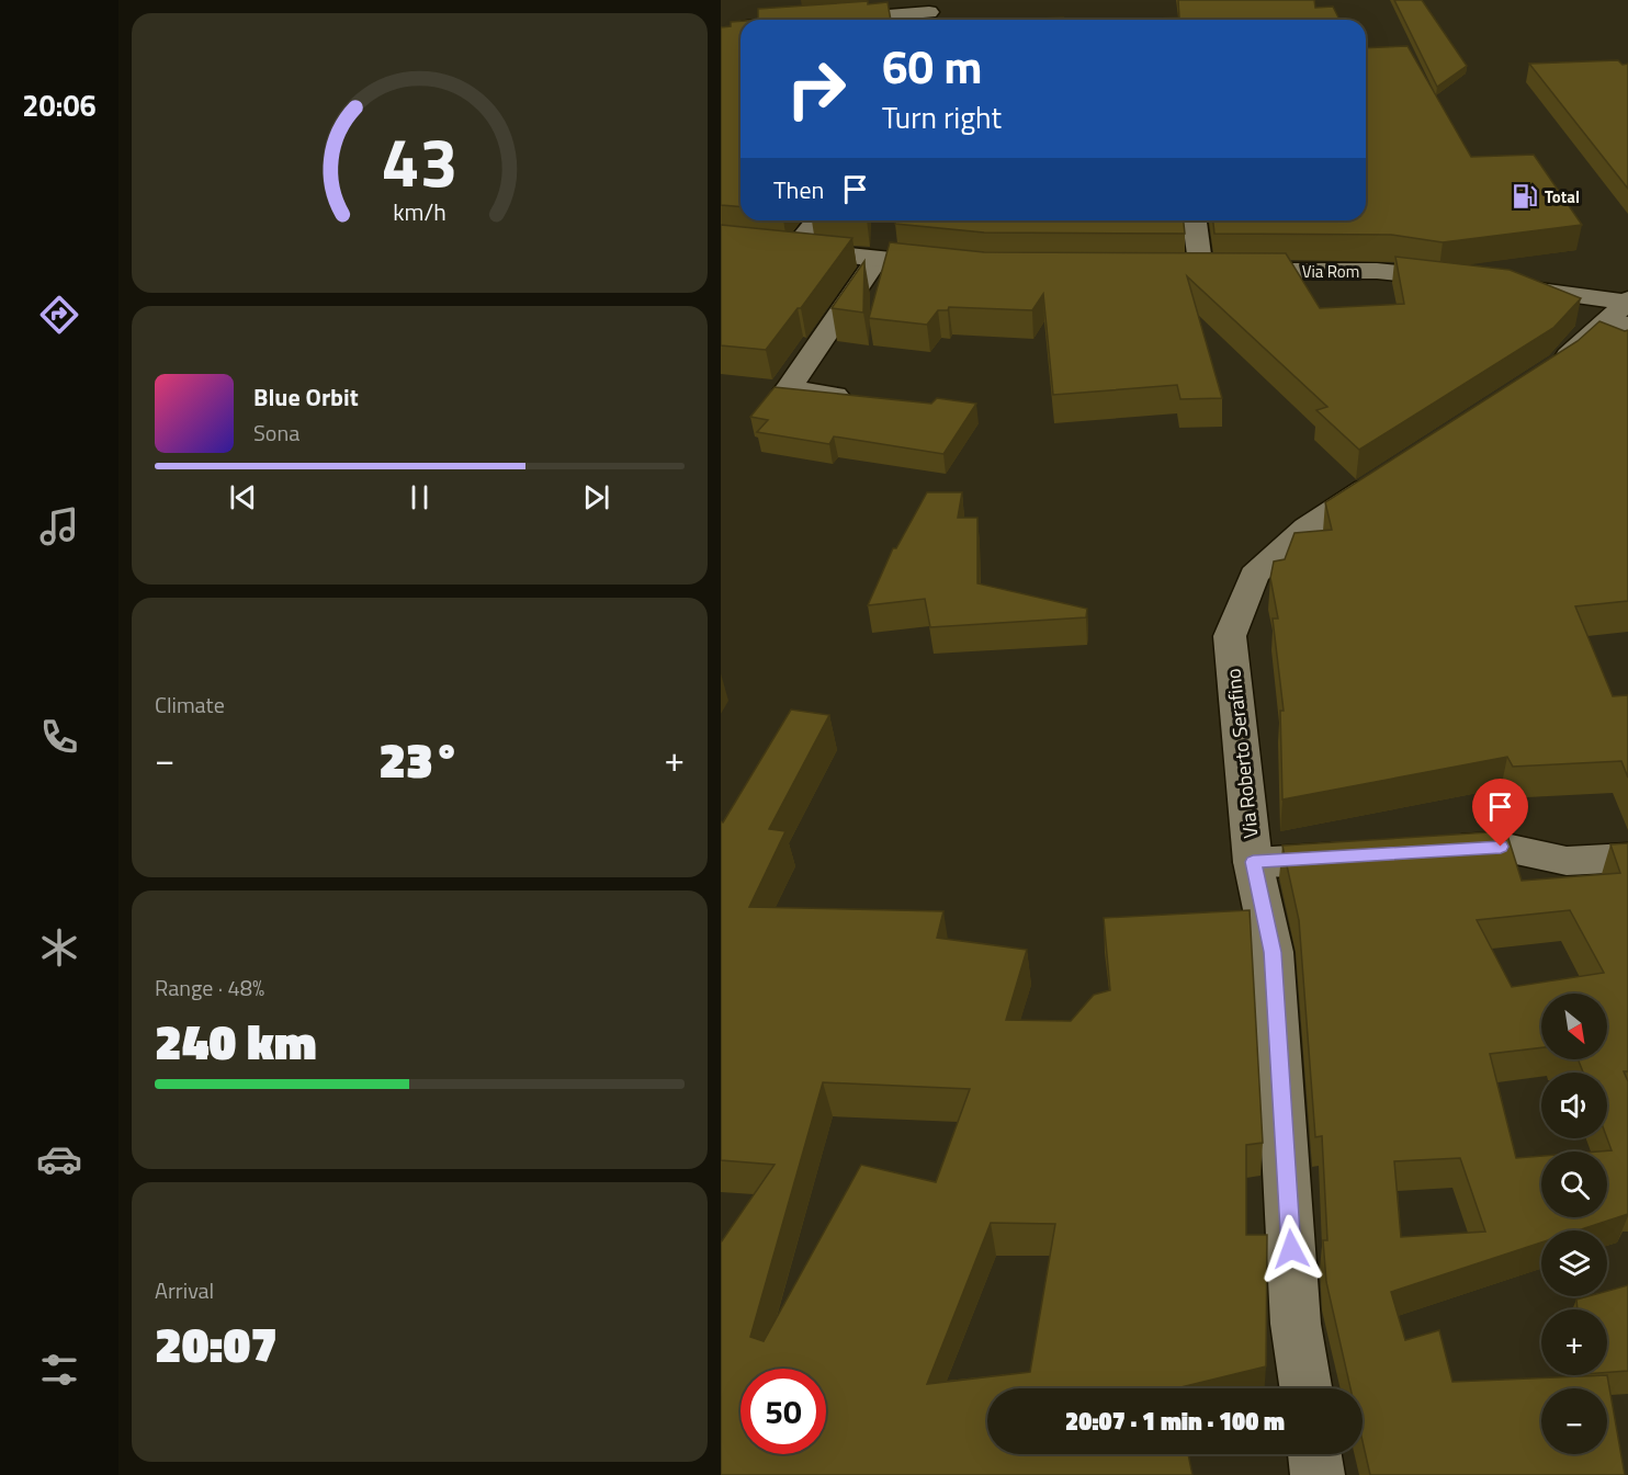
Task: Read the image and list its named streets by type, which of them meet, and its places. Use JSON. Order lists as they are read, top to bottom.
{
  "streets": {
    "main road": ["Via Rom", "Via Roberto Serafino"]
  },
  "places": {
    "fuel station": ["Total"]
  },
  "north": "bottom right",
  "page": {
    "tabs": "20:06",
    "turn": ["60 m", "Turn right"],
    "then": "Then",
    "song": ["Blue Orbit", "Sona"],
    "tile": [
      "Climate",
      ["Range · 48%", "240 km"],
      ["Arrival", "20:07"]
    ],
    "heat": ["−", "23°", "+"],
    "map_buttons": ["+", "−"],
    "limit": "50",
    "trip": "20:07 · 1 min · 100 m",
    "gauge": ["43", "km/h"]
  }
}
